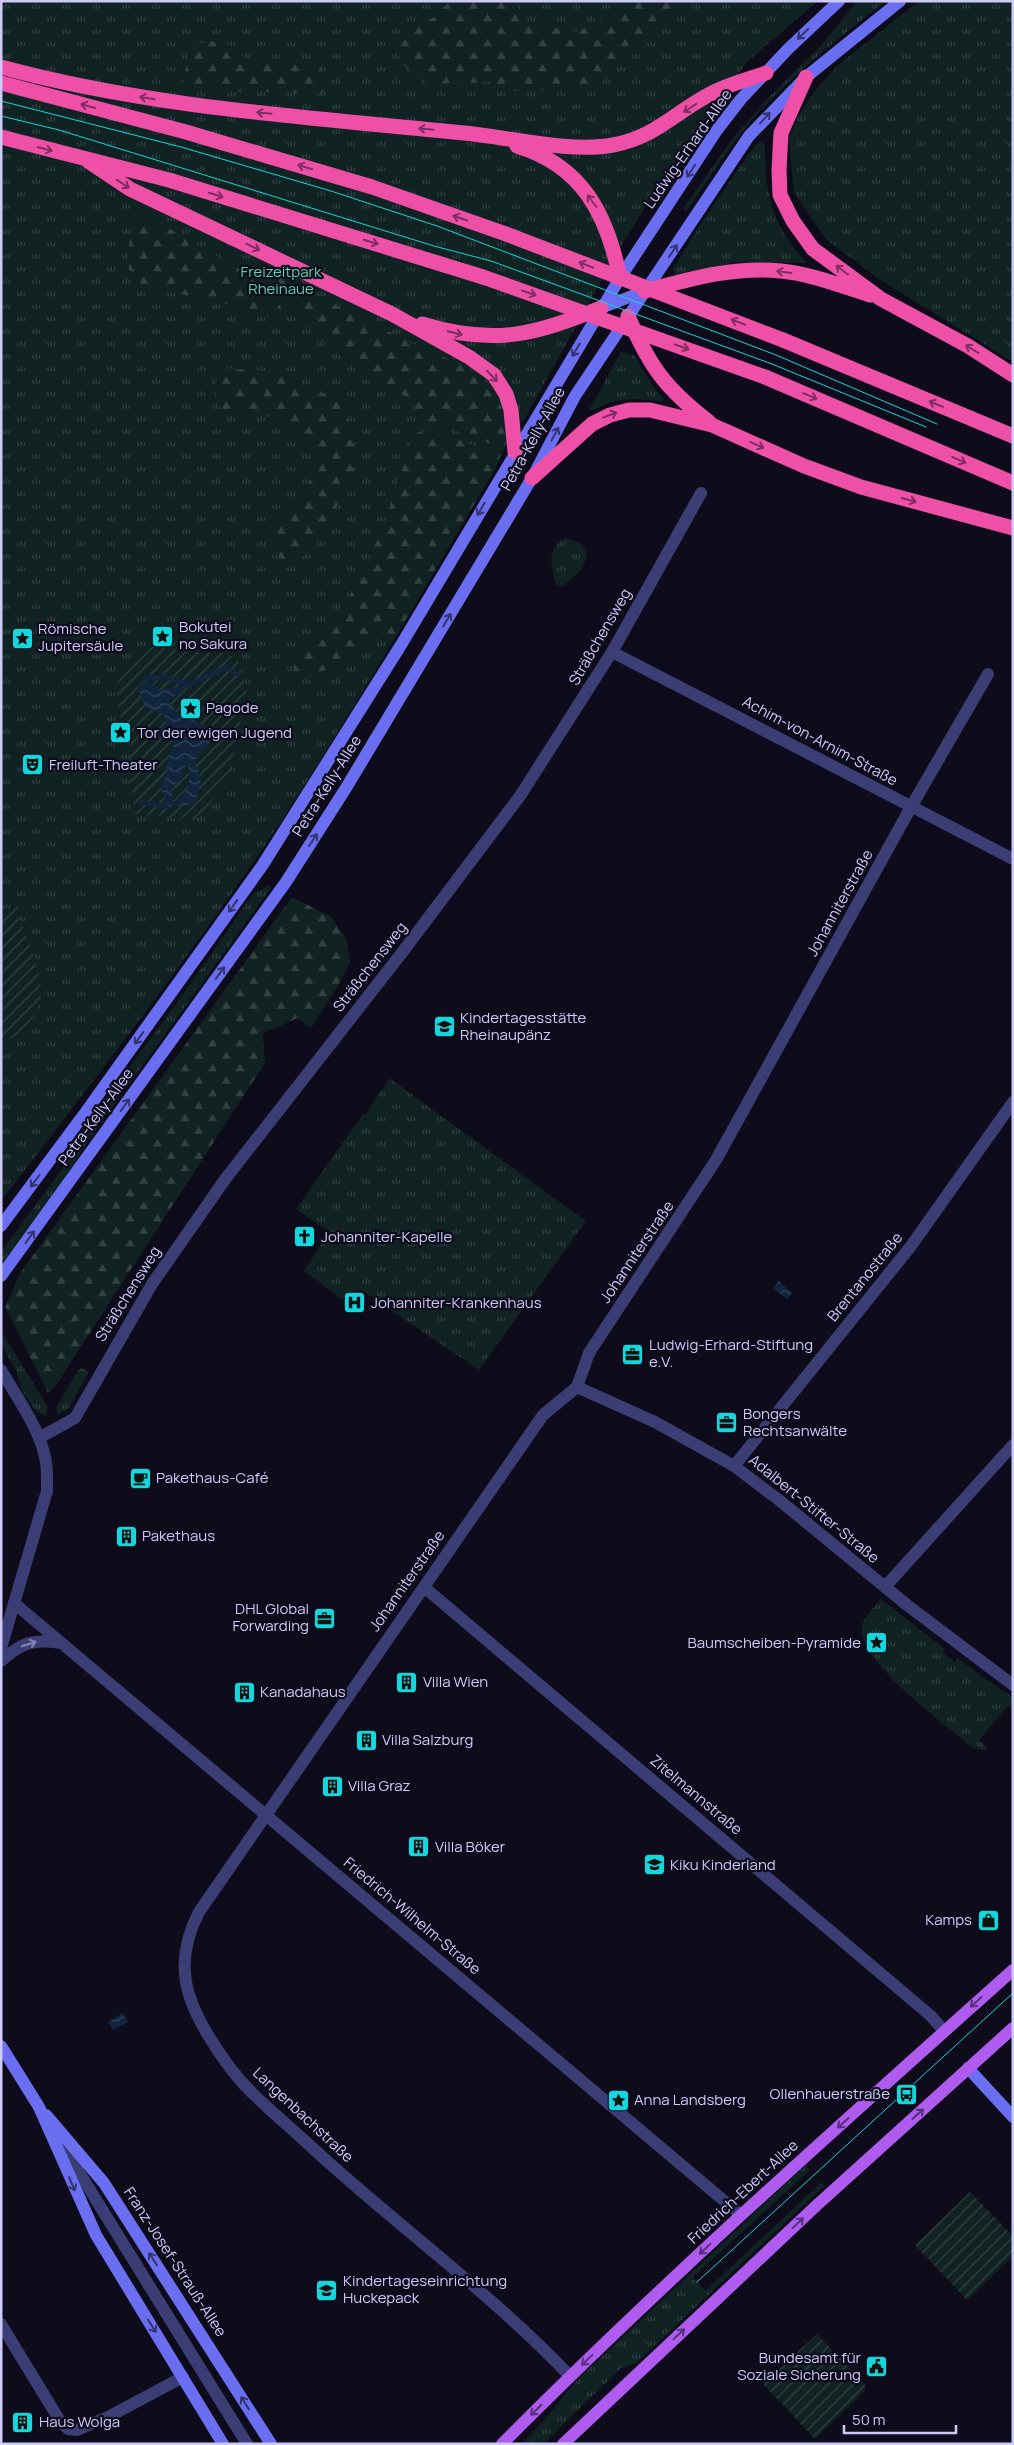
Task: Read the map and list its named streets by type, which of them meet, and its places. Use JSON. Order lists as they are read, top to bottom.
{
  "streets": {
    "main road": [
      "Ludwig-Erhard-Allee",
      "Petra-Kelly-Allee",
      "Friedrich-Ebert-Allee",
      "Franz-Josef-Strauß-Allee"
    ],
    "street": [
      "Sträßchensweg",
      "Achim-von-Arnim-Straße",
      "Johanniterstraße",
      "Brentanostraße",
      "Adalbert-Stifter-Straße",
      "Zitelmannstraße",
      "Friedrich-Wilhelm-Straße",
      "Langenbachstraße"
    ]
  },
  "crossings": [
    ["Ludwig-Erhard-Allee", "Petra-Kelly-Allee"],
    ["Sträßchensweg", "Achim-von-Arnim-Straße"],
    ["Achim-von-Arnim-Straße", "Johanniterstraße"],
    ["Johanniterstraße", "Adalbert-Stifter-Straße"],
    ["Johanniterstraße", "Zitelmannstraße"],
    ["Johanniterstraße", "Friedrich-Wilhelm-Straße"],
    ["Johanniterstraße", "Langenbachstraße"],
    ["Brentanostraße", "Adalbert-Stifter-Straße"],
    ["Zitelmannstraße", "Friedrich-Ebert-Allee"],
    ["Friedrich-Wilhelm-Straße", "Langenbachstraße"],
    ["Friedrich-Wilhelm-Straße", "Friedrich-Ebert-Allee"],
    ["Langenbachstraße", "Friedrich-Ebert-Allee"]
  ],
  "parks": ["Freizeitpark Rheinaue"],
  "places": {
    "place": [
      "Bokutei no Sakura",
      "Römische Jupitersäule",
      "Pagode",
      "Tor der ewigen Jugend",
      "Baumscheiben-Pyramide",
      "Anna Landsberg"
    ],
    "theatre": ["Freiluft-Theater"],
    "school or university": ["Kindertagesstätte Rheinaupänz", "Kiku Kinderland", "Kindertageseinrichtung Huckepack"],
    "church": ["Johanniter-Kapelle"],
    "hospital": ["Johanniter-Krankenhaus"],
    "office": ["Ludwig-Erhard-Stiftung e.V.", "Bongers Rechtsanwälte", "DHL Global Forwarding"],
    "cafe": ["Pakethaus-Café"],
    "building": [
      "Pakethaus",
      "Villa Wien",
      "Kanadahaus",
      "Villa Salzburg",
      "Villa Graz",
      "Villa Böker",
      "Haus Wolga"
    ],
    "shop": ["Kamps"],
    "bus stop": ["Ollenhauerstraße"],
    "public building": ["Bundesamt für Soziale Sicherung"]
  },
  "scale_bar": "50 m"
}
